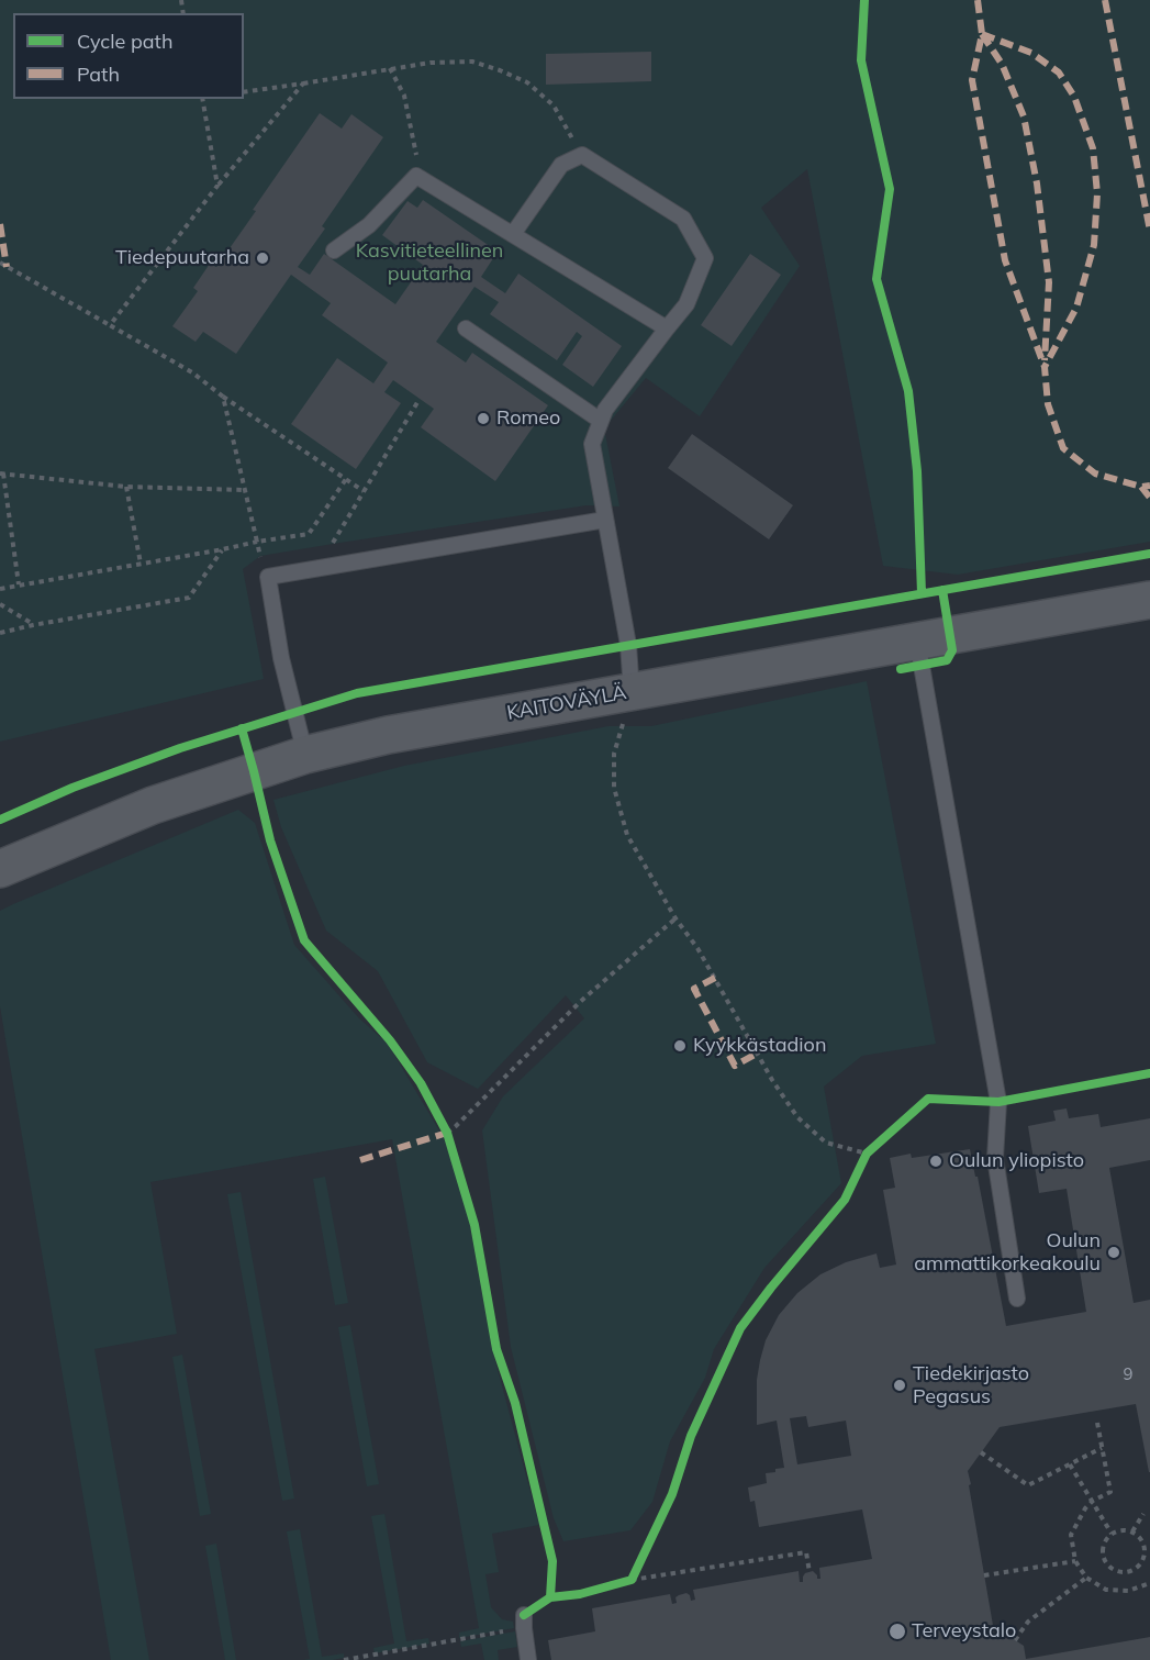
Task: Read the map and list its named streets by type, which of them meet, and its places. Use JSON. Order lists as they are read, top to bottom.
{
  "streets": {
    "street": ["KAITOVÄYLÄ"]
  },
  "parks": ["Kasvitieteellinen puutarha"],
  "places": [
    "Tiedepuutarha",
    "Romeo",
    "Kyykkästadion",
    "Oulun yliopisto",
    "Oulun ammattikorkeakoulu",
    "Tiedekirjasto Pegasus",
    "Terveystalo"
  ],
  "house_numbers": ["9"],
  "legend": ["Cycle path", "Path"]
}
